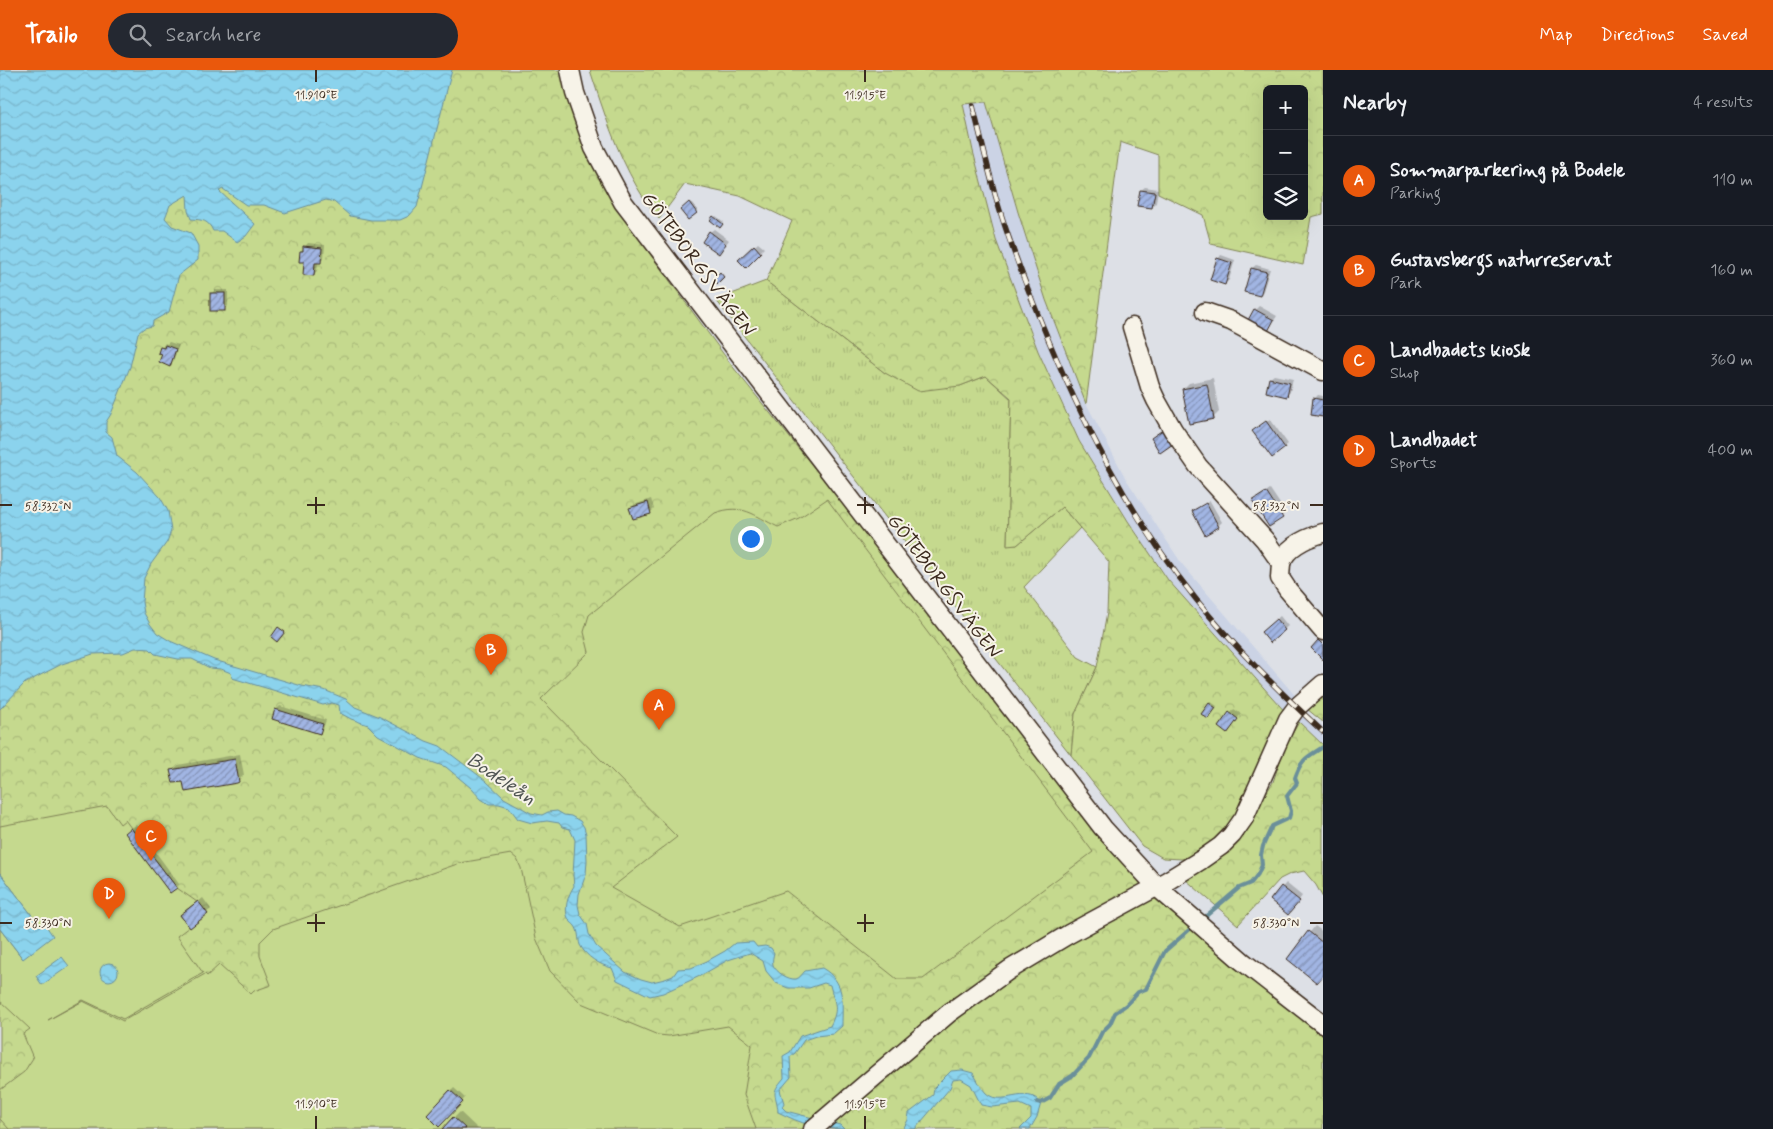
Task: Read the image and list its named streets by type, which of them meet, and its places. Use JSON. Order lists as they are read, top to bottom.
{
  "streets": {
    "street": ["GÖTEBORGSVÄGEN"]
  },
  "water": ["Bodeleån"],
  "page": {
    "header": "Trailo",
    "search": "Search here",
    "nav": ["Map", "Directions", "Saved"],
    "heading": ["Nearby", "4 results"],
    "map_buttons": ["+", "−"],
    "list": [
      {
        "mark": "A",
        "name": "Sommarparkering på Bodele",
        "note": "Parking",
        "value": "110 m"
      },
      {
        "mark": "B",
        "name": "Gustavsbergs naturreservat",
        "note": "Park",
        "value": "160 m"
      },
      {
        "mark": "C",
        "name": "Landbadets kiosk",
        "note": "Shop",
        "value": "360 m"
      },
      {
        "mark": "D",
        "name": "Landbadet",
        "note": "Sports",
        "value": "400 m"
      }
    ],
    "pins": [
      "B",
      "A",
      "C",
      "D"
    ]
  },
  "coordinates": [
    "11.910°E",
    "11.915°E",
    "58.332°N",
    "58.330°N"
  ]
}
